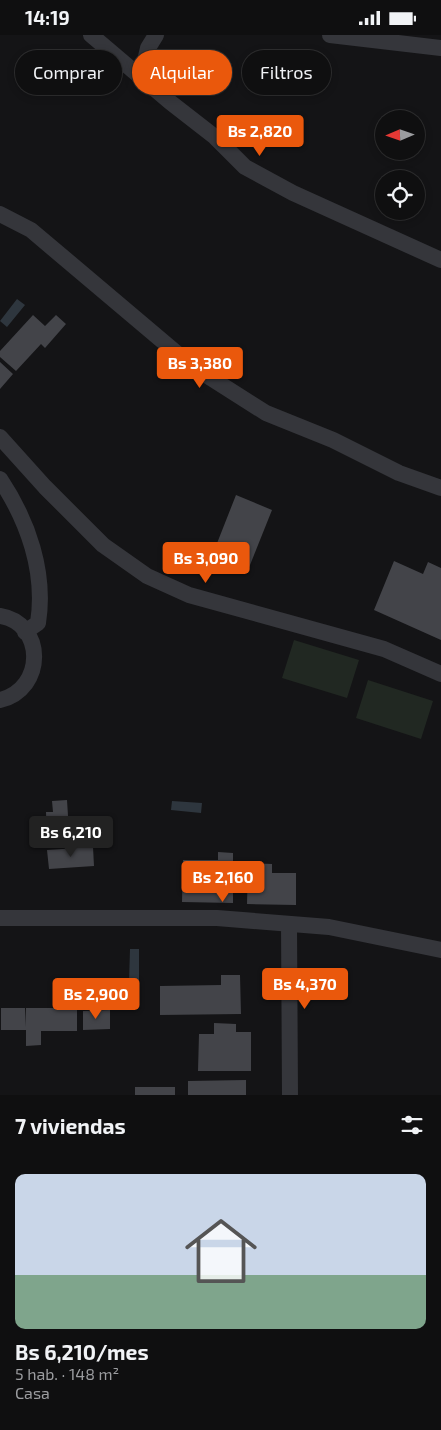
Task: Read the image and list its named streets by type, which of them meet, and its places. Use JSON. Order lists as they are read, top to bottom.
{
  "north": "left",
  "page": {
    "status": "14:19",
    "chip": ["Comprar", "Alquilar", "Filtros"],
    "price": [
      "Bs 2,820",
      "Bs 3,380",
      "Bs 3,090",
      "Bs 6,210",
      "Bs 2,160",
      "Bs 4,370",
      "Bs 2,900"
    ],
    "heading": "7 viviendas",
    "list": [
      {
        "name": "Bs 6,210/mes",
        "note": "5 hab. · 148 m² · Casa"
      }
    ]
  }
}
